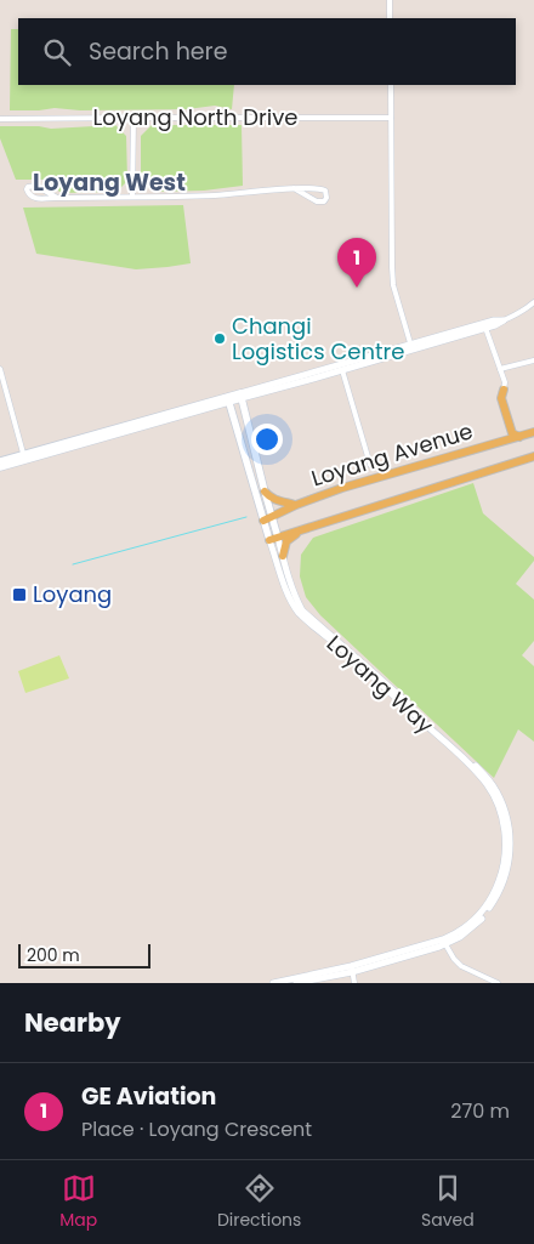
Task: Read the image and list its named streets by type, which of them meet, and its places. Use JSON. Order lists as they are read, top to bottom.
{
  "streets": {
    "main road": ["Loyang Avenue", "Loyang Way"],
    "street": ["Loyang North Drive"]
  },
  "crossings": [
    ["Loyang Avenue", "Loyang Way"]
  ],
  "districts": ["Loyang West"],
  "places": {
    "other": ["Changi Logistics Centre"],
    "transit": ["Loyang"]
  },
  "scale_bar": "200 m",
  "page": {
    "search": "Search here",
    "pins": "1",
    "scale": "200 m",
    "heading": "Nearby",
    "list": [
      {
        "mark": "1",
        "name": "GE Aviation",
        "note": "Place · Loyang Crescent",
        "value": "270 m"
      }
    ],
    "nav": ["Map", "Directions", "Saved"]
  }
}
